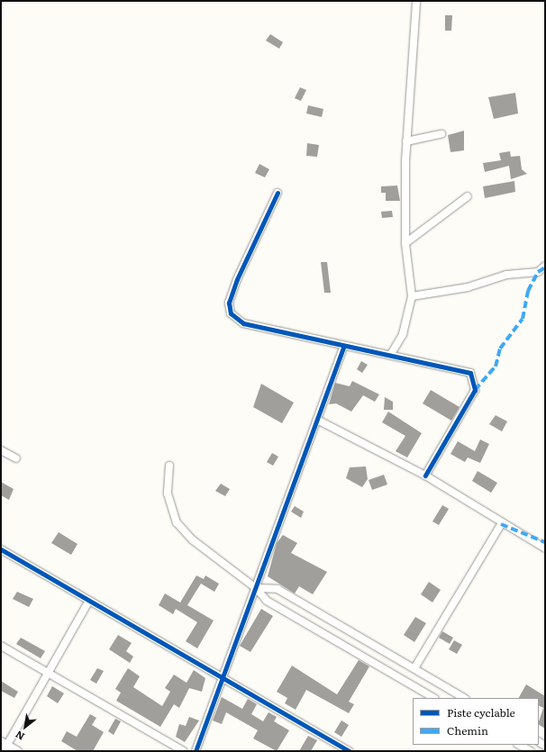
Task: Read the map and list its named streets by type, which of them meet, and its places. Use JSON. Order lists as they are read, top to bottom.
{
  "legend": ["Piste cyclable", "Chemin"],
  "north": "bottom left"
}
